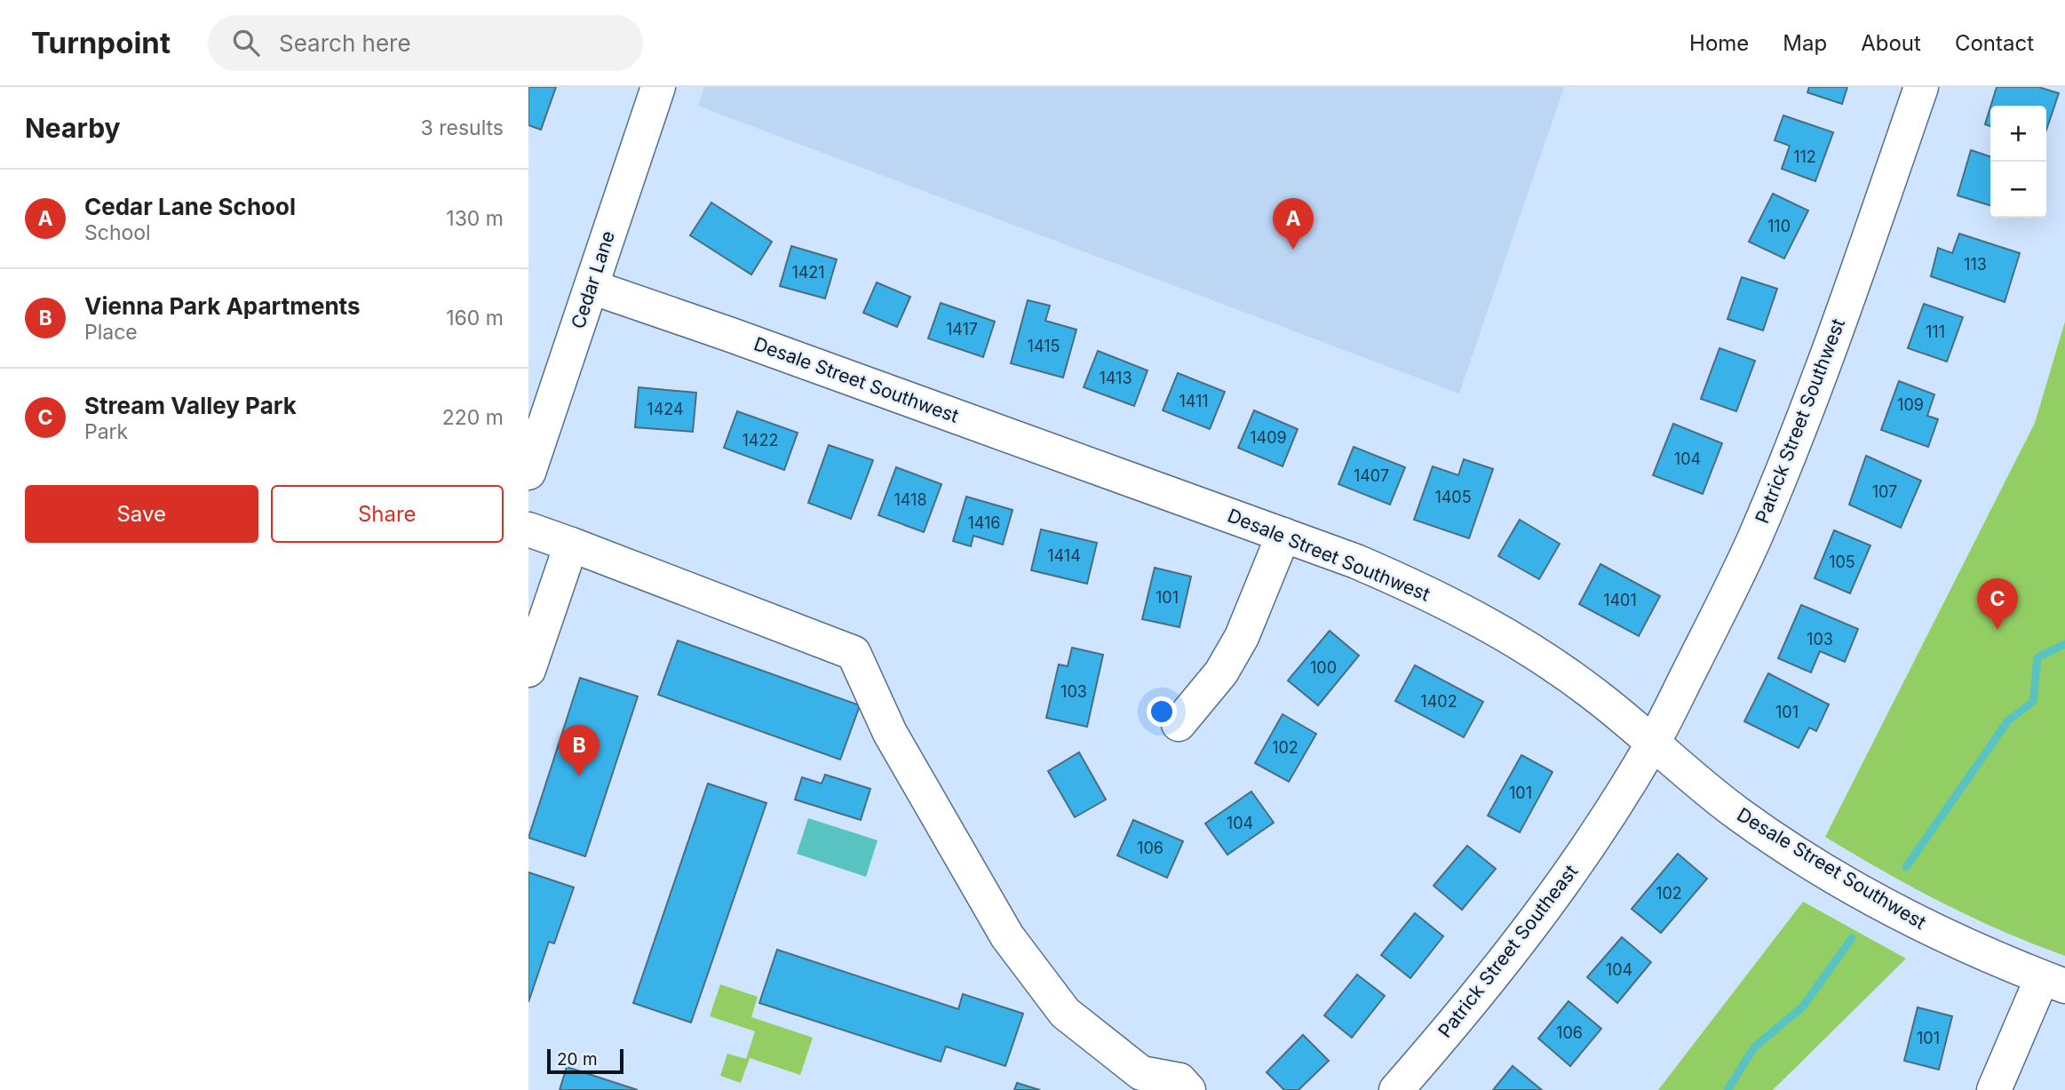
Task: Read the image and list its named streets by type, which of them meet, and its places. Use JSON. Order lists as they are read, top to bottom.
{
  "streets": {
    "street": [
      "Cedar Lane",
      "Desale Street Southwest",
      "Patrick Street Southwest",
      "Patrick Street Southeast"
    ]
  },
  "crossings": [
    ["Cedar Lane", "Desale Street Southwest"],
    ["Desale Street Southwest", "Patrick Street Southwest"],
    ["Desale Street Southwest", "Patrick Street Southeast"],
    ["Patrick Street Southwest", "Patrick Street Southeast"]
  ],
  "house_numbers": [
    "112",
    "110",
    "113",
    "1421",
    "1417",
    "111",
    "1415",
    "1413",
    "1411",
    "109",
    "1424",
    "1409",
    "1422",
    "104",
    "1407",
    "107",
    "1405",
    "1418",
    "1416",
    "1414",
    "105",
    "101",
    "1401",
    "103",
    "100",
    "103",
    "1402",
    "101",
    "102",
    "101",
    "104",
    "106",
    "102",
    "104",
    "106",
    "101"
  ],
  "scale_bar": "20 m",
  "page": {
    "header": "Turnpoint",
    "search": "Search here",
    "nav": [
      "Home",
      "Map",
      "About",
      "Contact"
    ],
    "heading": ["Nearby", "3 results"],
    "map_buttons": ["+", "−"],
    "list": [
      {
        "mark": "A",
        "name": "Cedar Lane School",
        "note": "School",
        "value": "130 m"
      },
      {
        "mark": "B",
        "name": "Vienna Park Apartments",
        "note": "Place",
        "value": "160 m"
      },
      {
        "mark": "C",
        "name": "Stream Valley Park",
        "note": "Park",
        "value": "220 m"
      }
    ],
    "pins": ["A", "C", "B"],
    "buttons": ["Save", "Share"],
    "scale": "20 m"
  }
}
